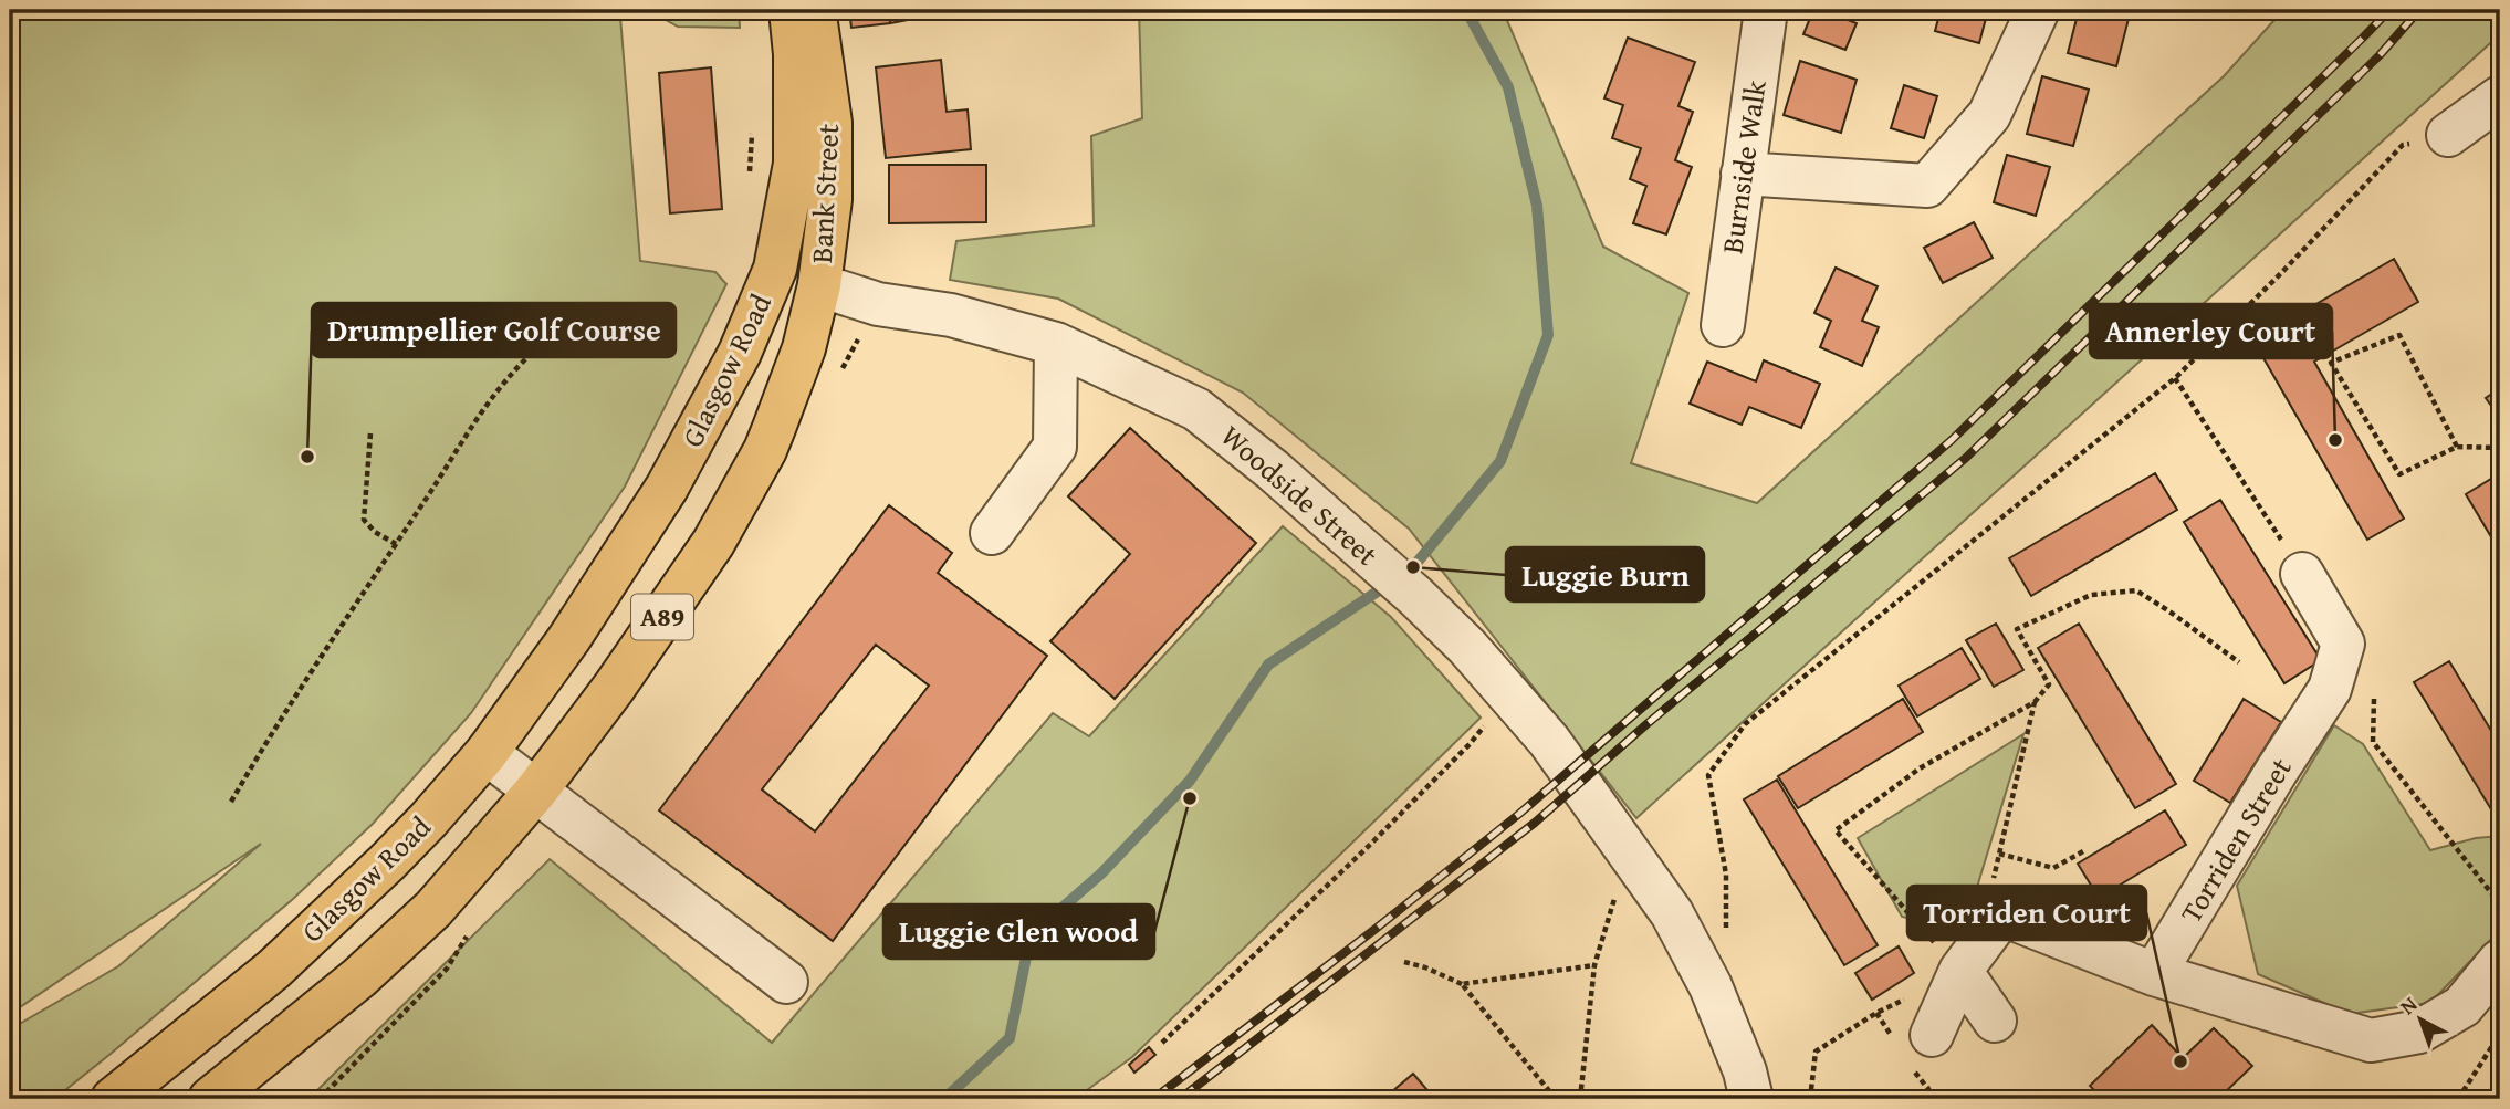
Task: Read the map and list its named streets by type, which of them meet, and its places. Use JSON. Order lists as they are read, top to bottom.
{
  "streets": {
    "main road": ["Bank Street", "Glasgow Road", "A89"],
    "street": ["Burnside Walk", "Woodside Street", "Torriden Street"]
  },
  "crossings": [
    ["Bank Street", "Glasgow Road"],
    ["Bank Street", "Woodside Street"],
    ["Glasgow Road", "Woodside Street"]
  ],
  "places": [
    "Annerley Court",
    "Drumpellier Golf Course",
    "Luggie Burn",
    "Luggie Glen wood",
    "Torriden Court"
  ],
  "north": "top left"
}
